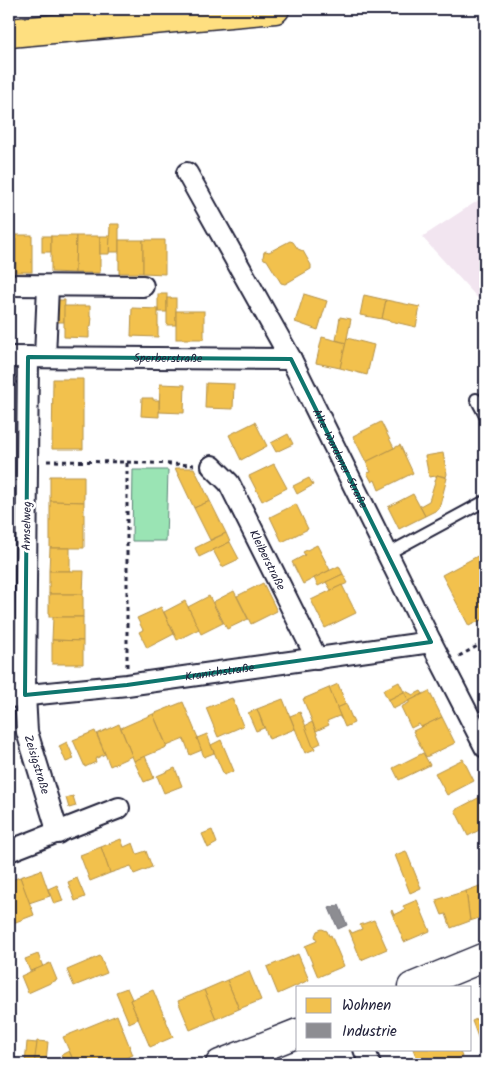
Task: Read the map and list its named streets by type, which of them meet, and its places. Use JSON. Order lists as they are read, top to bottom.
{
  "streets": {
    "street": [
      "Sperberstraße",
      "Alte Wardener Straße",
      "Amselweg",
      "Kleiberstraße",
      "Kranichstraße",
      "Zeisigstraße"
    ]
  },
  "crossings": [
    ["Sperberstraße", "Alte Wardener Straße"],
    ["Sperberstraße", "Amselweg"],
    ["Alte Wardener Straße", "Kranichstraße"],
    ["Amselweg", "Kranichstraße"],
    ["Amselweg", "Zeisigstraße"],
    ["Kleiberstraße", "Kranichstraße"],
    ["Kranichstraße", "Zeisigstraße"]
  ],
  "legend": ["Wohnen", "Industrie"]
}
